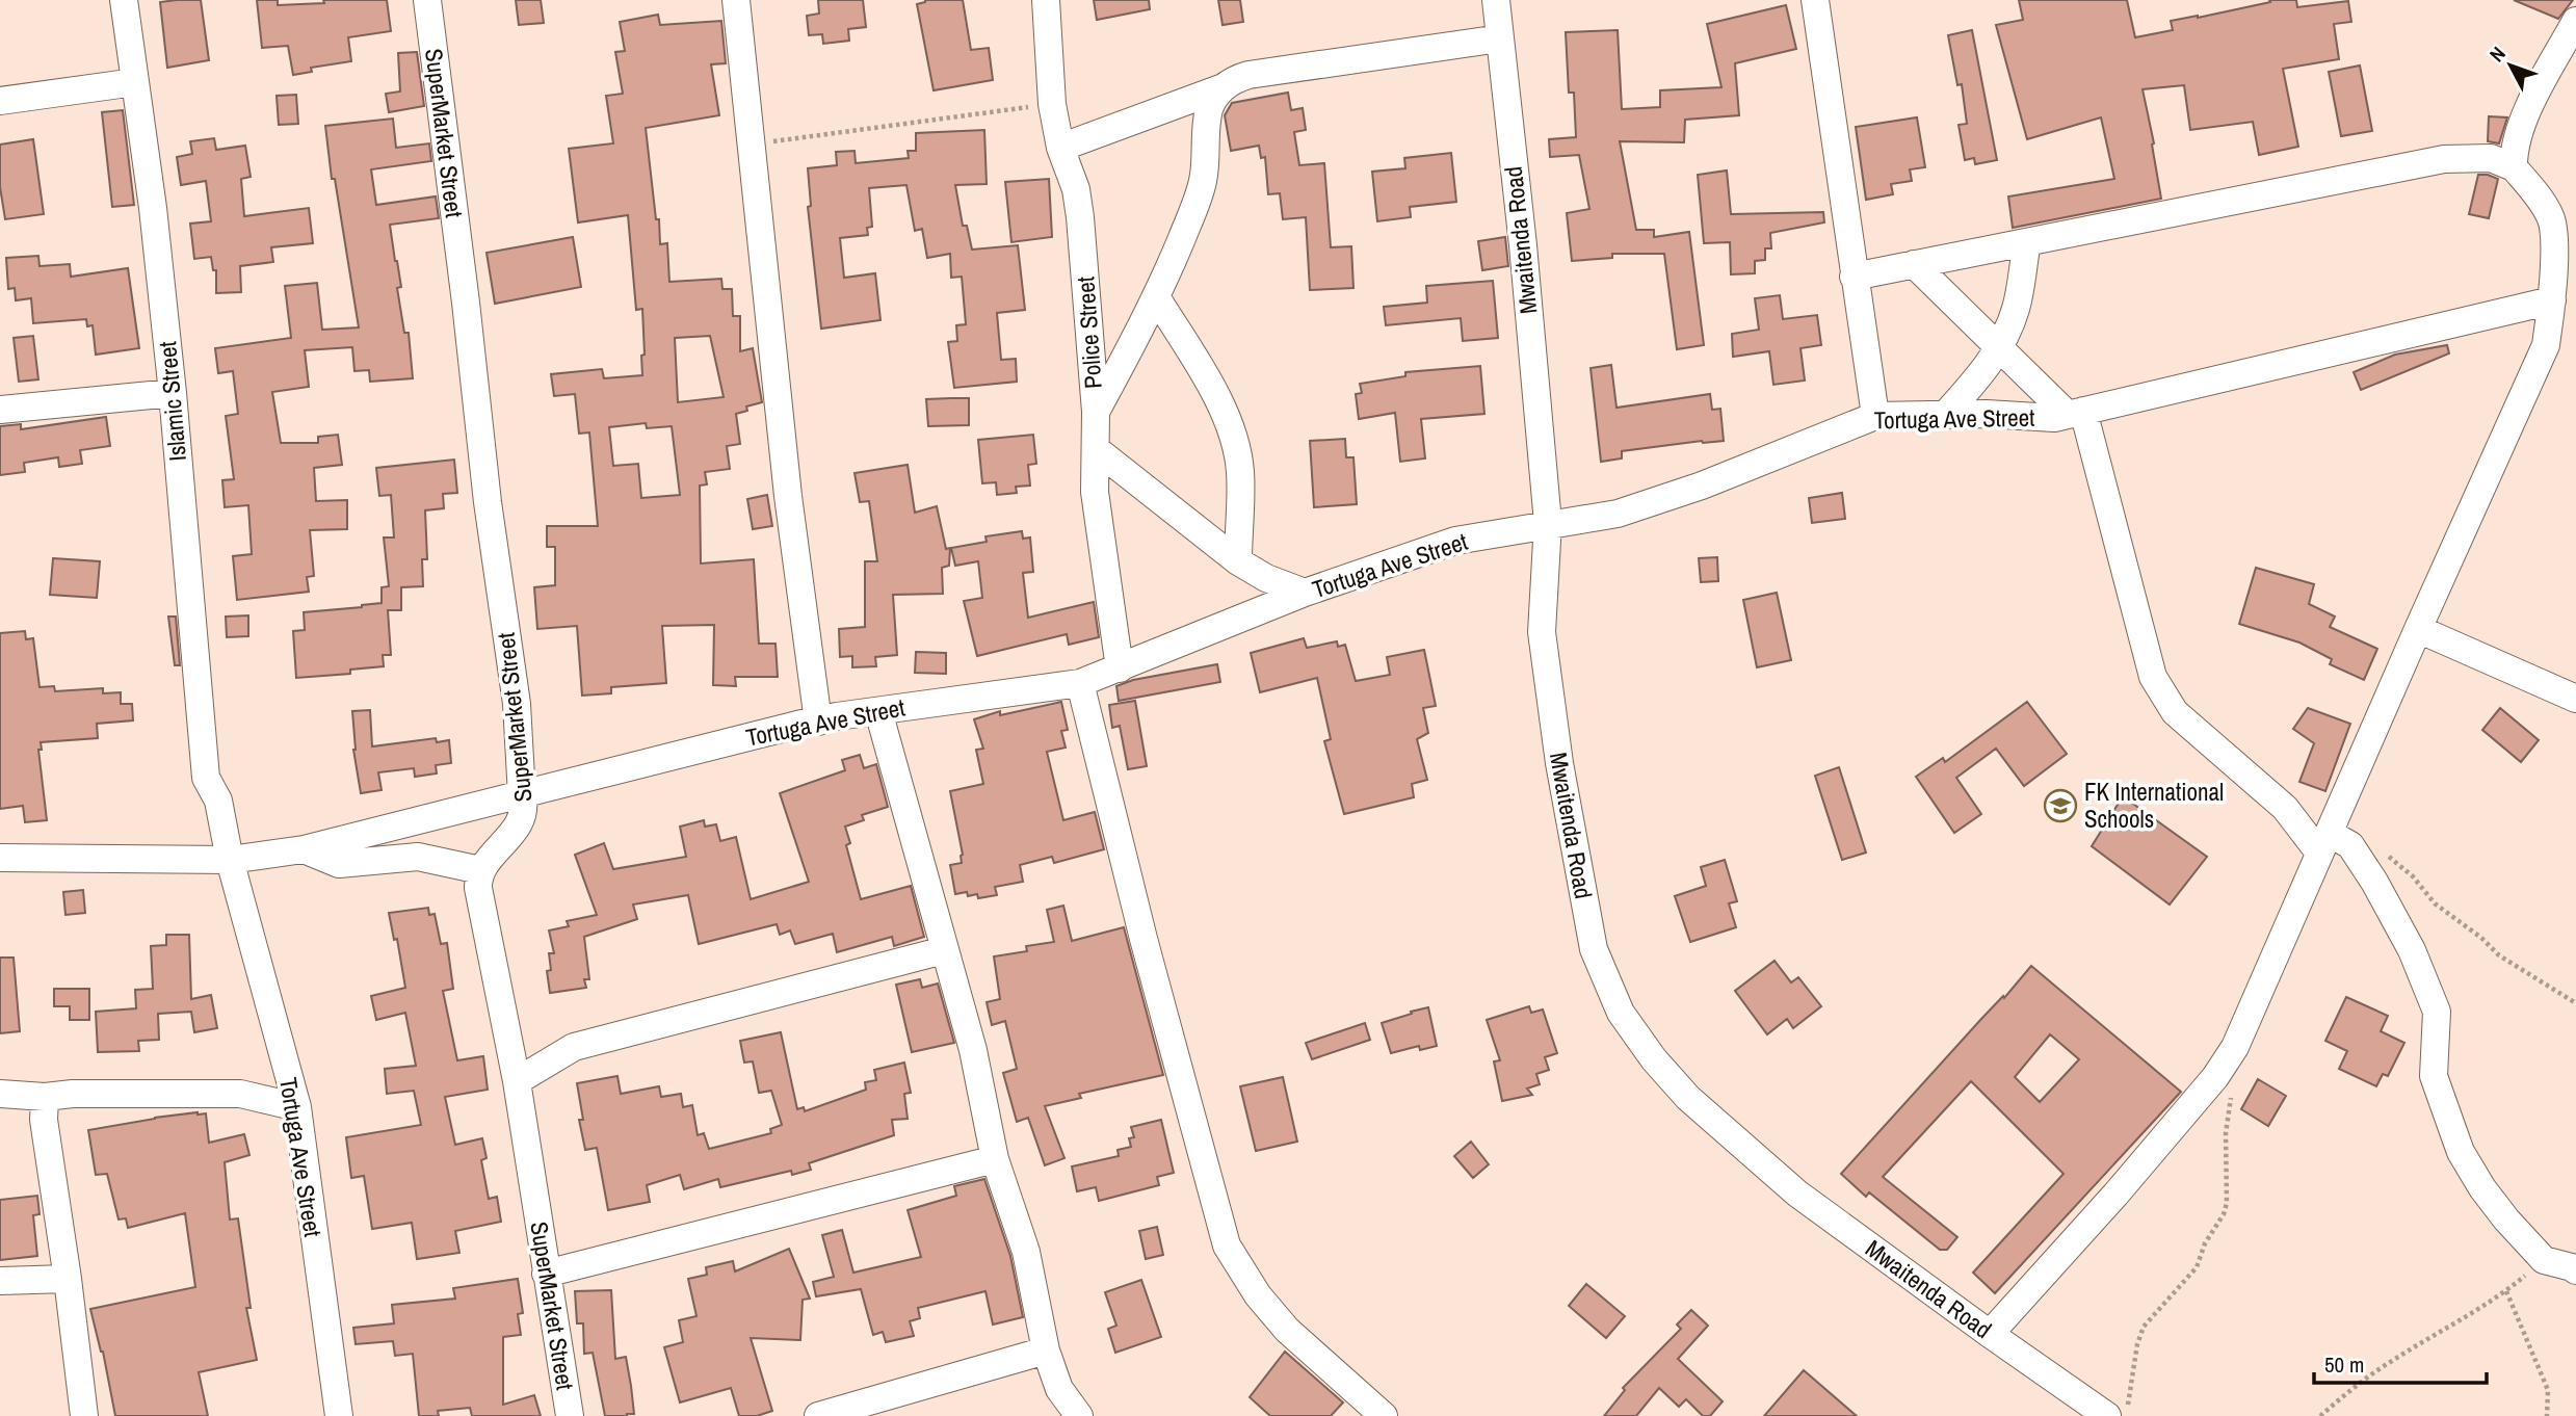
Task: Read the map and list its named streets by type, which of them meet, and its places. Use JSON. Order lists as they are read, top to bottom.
{
  "streets": {
    "street": [
      "SuperMarket Street",
      "Mwaitenda Road",
      "Police Street",
      "Islamic Street",
      "Tortuga Ave Street"
    ]
  },
  "crossings": [
    ["SuperMarket Street", "Tortuga Ave Street"],
    ["Mwaitenda Road", "Tortuga Ave Street"],
    ["Police Street", "Tortuga Ave Street"],
    ["Islamic Street", "Tortuga Ave Street"]
  ],
  "places": {
    "school or university": ["FK International Schools"]
  },
  "scale_bar": "50 m",
  "north": "top left"
}
